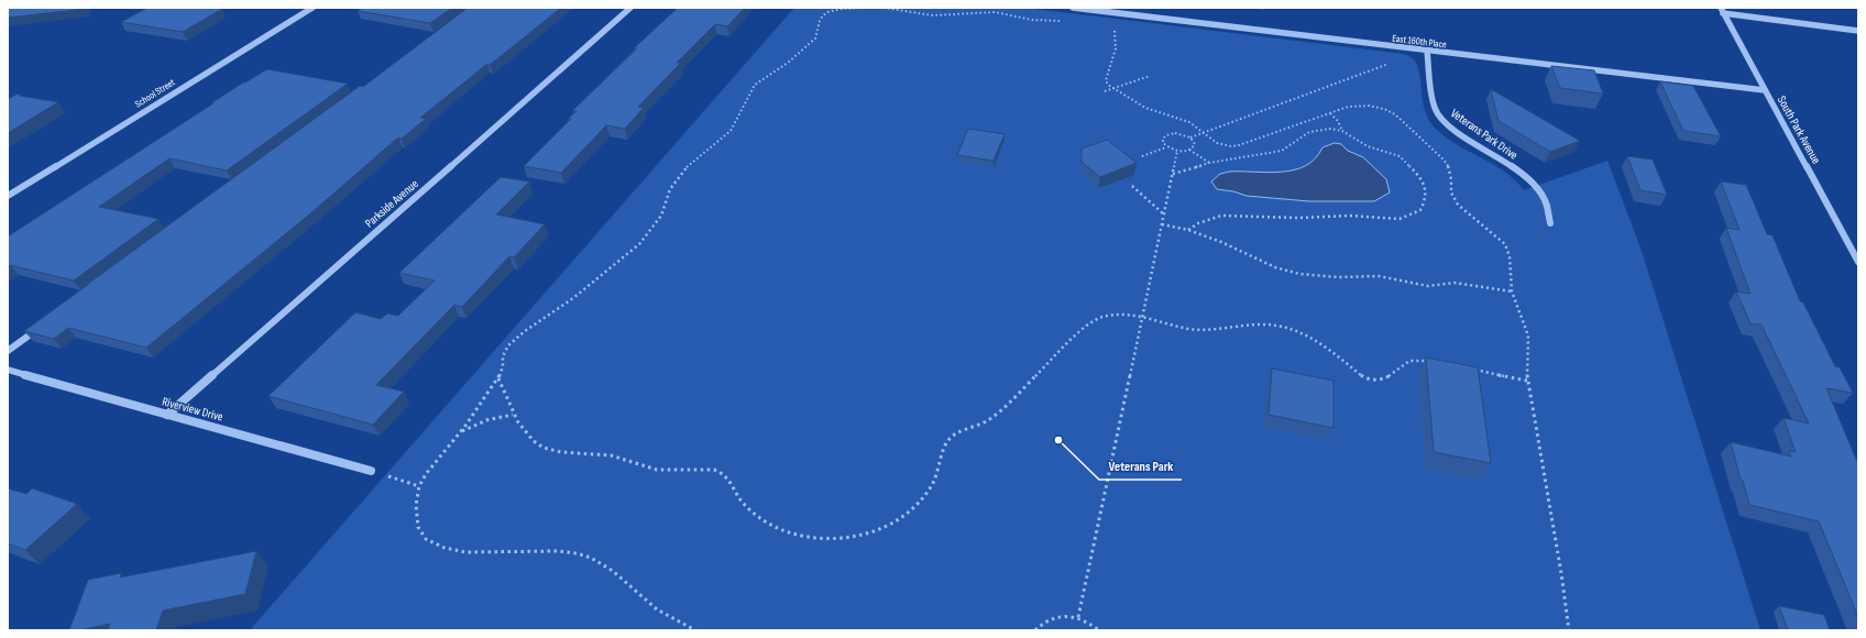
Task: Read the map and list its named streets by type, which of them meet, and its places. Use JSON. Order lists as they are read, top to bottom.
{
  "streets": {
    "street": [
      "East 160th Place",
      "School Street",
      "South Park Avenue",
      "Veterans Park Drive",
      "Parkside Avenue",
      "Riverview Drive"
    ]
  },
  "crossings": [
    ["East 160th Place", "South Park Avenue"],
    ["East 160th Place", "Veterans Park Drive"],
    ["Parkside Avenue", "Riverview Drive"]
  ],
  "places": ["Veterans Park"]
}
